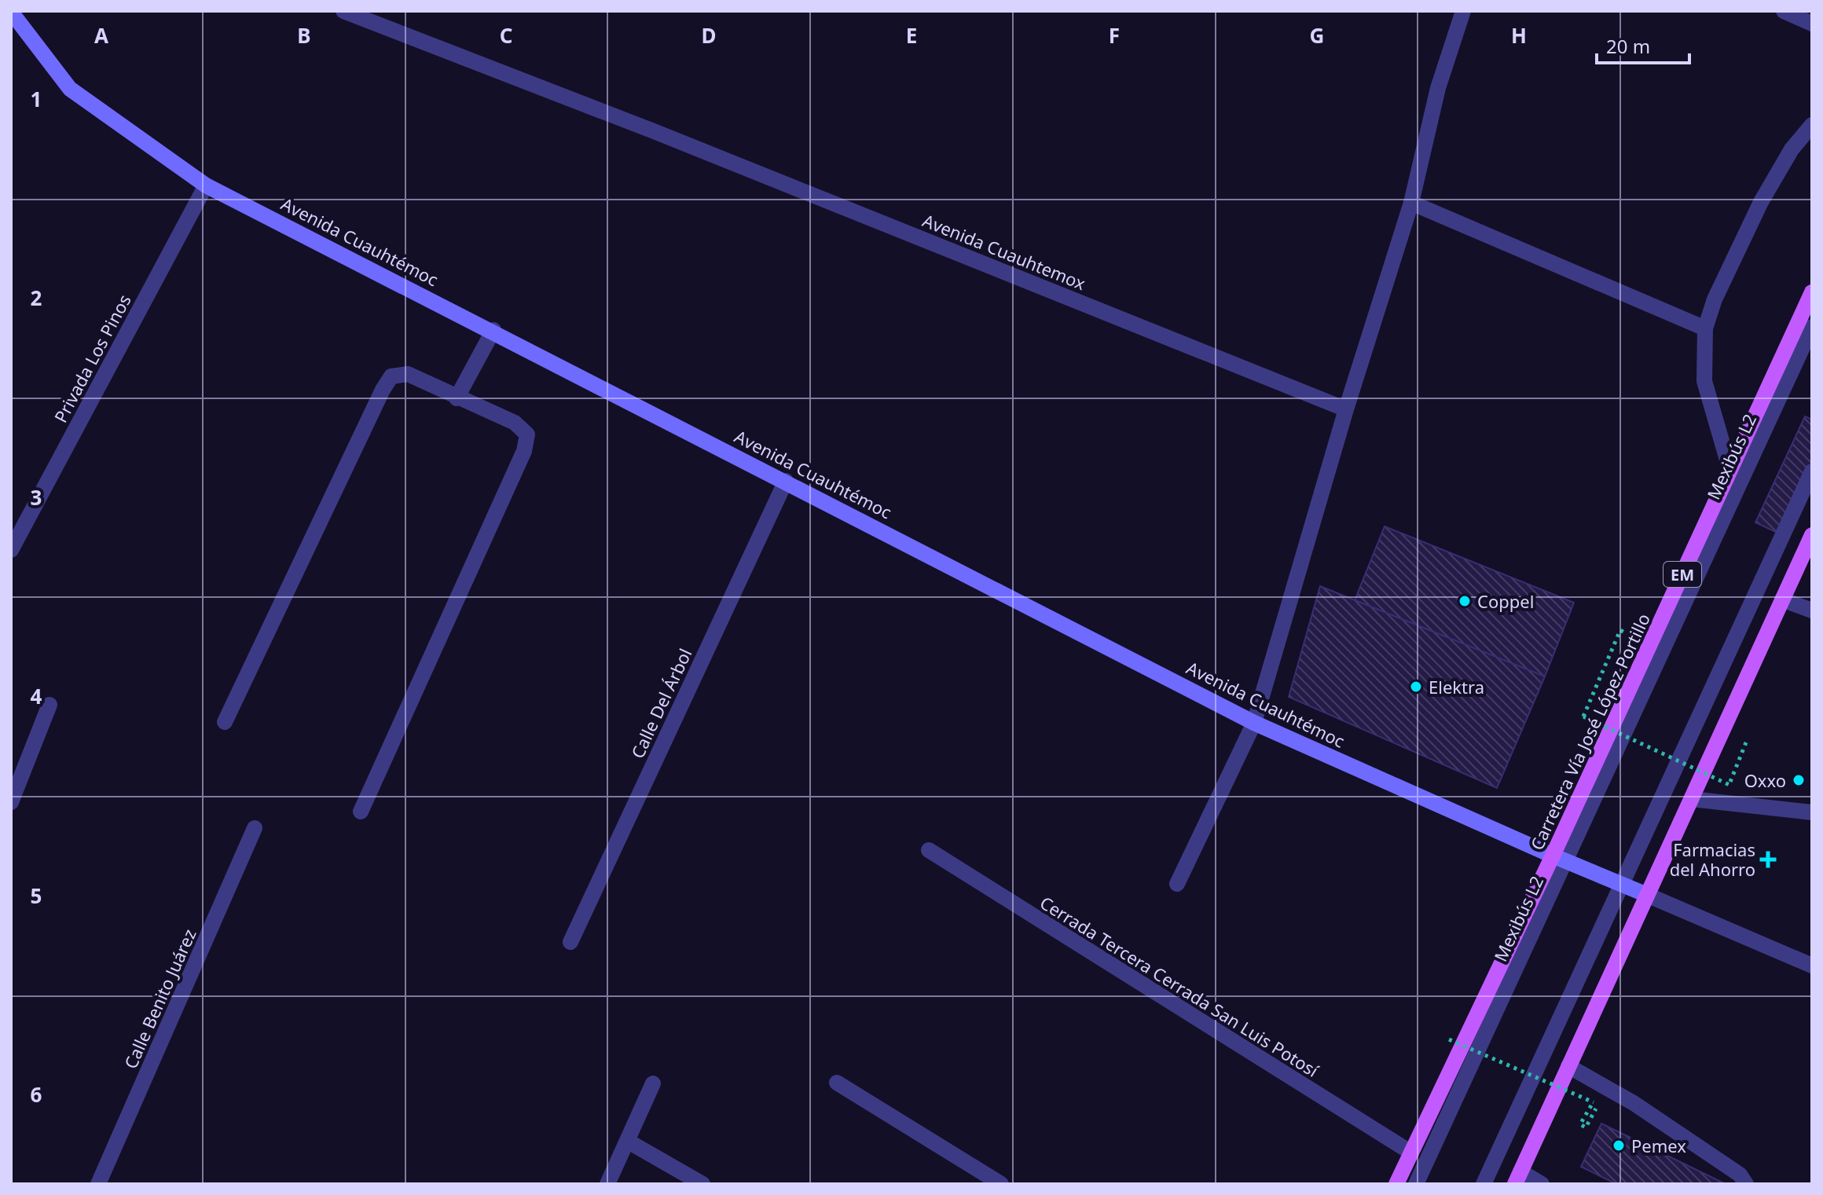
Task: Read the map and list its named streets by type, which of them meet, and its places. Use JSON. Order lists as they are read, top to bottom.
{
  "streets": {
    "main road": ["Avenida Cuauhtémoc", "EM", "Carretera Vía José López Portillo"],
    "street": [
      "Avenida Cuauhtemox",
      "Privada Los Pinos",
      "Mexibús L2",
      "Calle Del Árbol",
      "Cerrada Tercera Cerrada San Luis Potosí",
      "Calle Benito Juárez"
    ]
  },
  "crossings": [
    ["Avenida Cuauhtémoc", "Privada Los Pinos"],
    ["Avenida Cuauhtémoc", "Mexibús L2"],
    ["Avenida Cuauhtémoc", "Calle Del Árbol"],
    ["Avenida Cuauhtémoc", "Carretera Vía José López Portillo"],
    ["Mexibús L2", "Carretera Vía José López Portillo"],
    ["Carretera Vía José López Portillo", "Cerrada Tercera Cerrada San Luis Potosí"]
  ],
  "places": {
    "other": [
      "Coppel",
      "Elektra",
      "Oxxo",
      "Pemex"
    ],
    "health": ["Farmacias del Ahorro"]
  },
  "scale_bar": "20 m",
  "grid": {
    "columns": [
      "A",
      "B",
      "C",
      "D",
      "E",
      "F",
      "G",
      "H"
    ],
    "rows": [
      "1",
      "2",
      "3",
      "4",
      "5",
      "6"
    ]
  }
}
